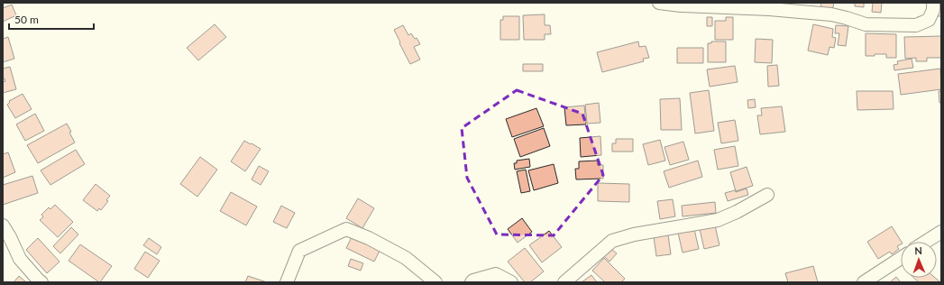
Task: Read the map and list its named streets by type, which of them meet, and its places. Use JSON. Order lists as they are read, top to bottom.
{
  "scale_bar": "50 m",
  "north": "top"
}
